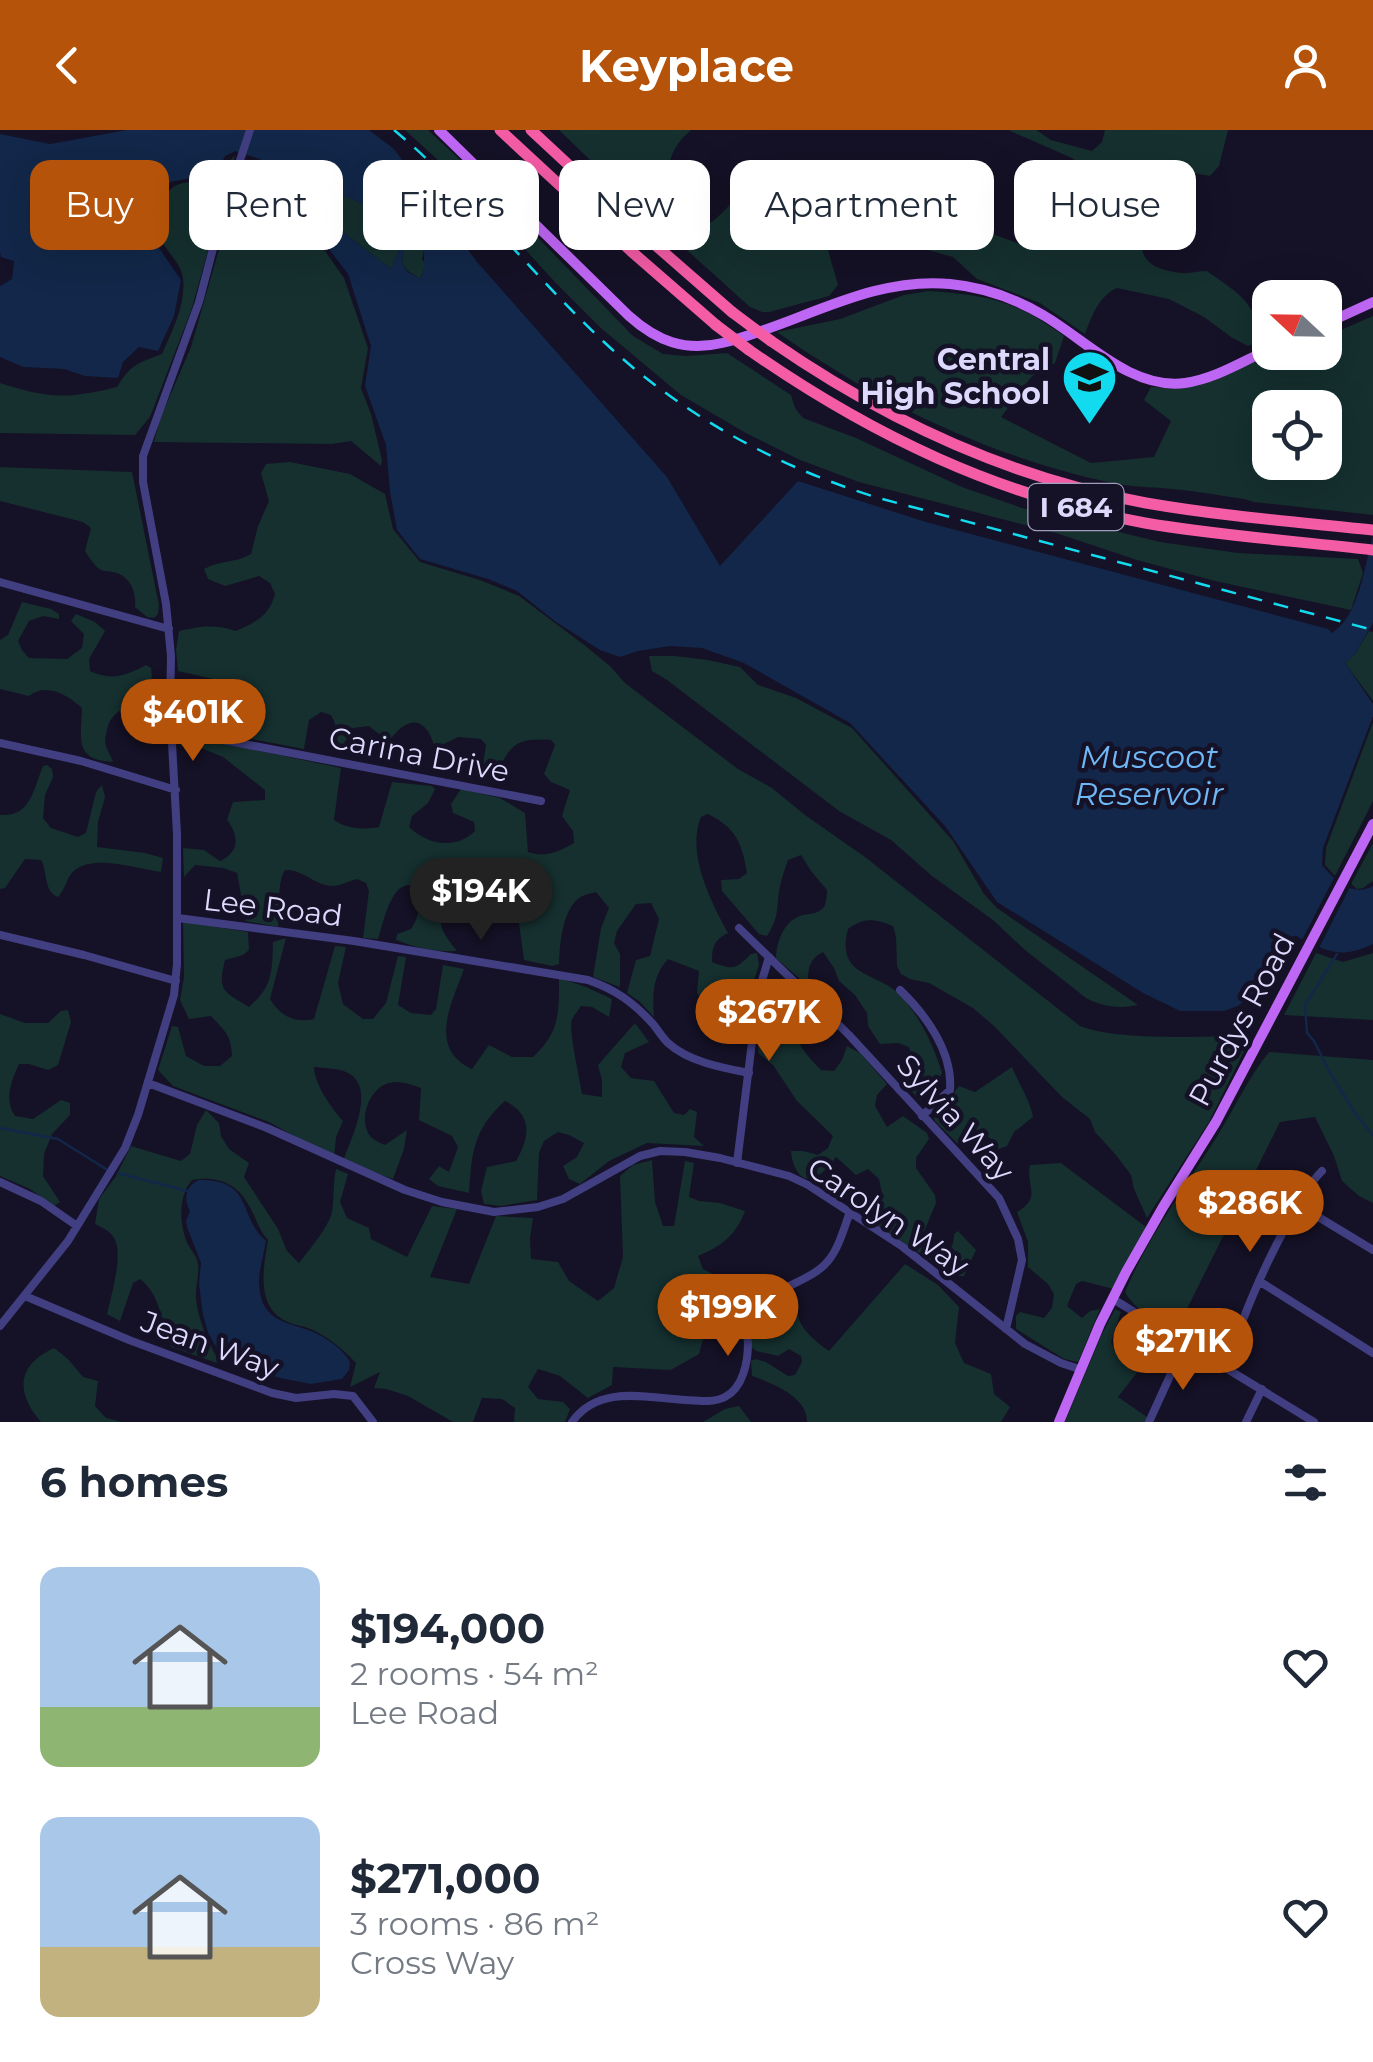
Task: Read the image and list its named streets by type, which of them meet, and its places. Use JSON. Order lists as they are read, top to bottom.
{
  "streets": {
    "highway": ["I 684"],
    "main road": ["Purdys Road"],
    "street": [
      "Carina Drive",
      "Lee Road",
      "Sylvia Way",
      "Carolyn Way",
      "Jean Way"
    ]
  },
  "crossings": [
    ["Purdys Road", "Carolyn Way"],
    ["Sylvia Way", "Carolyn Way"]
  ],
  "water": ["Muscoot Reservoir"],
  "places": {
    "school or university": ["Central High School"]
  },
  "north": "left",
  "page": {
    "header": "Keyplace",
    "chip": [
      "Buy",
      "Rent",
      "Filters",
      "New",
      "Apartment",
      "House"
    ],
    "price": [
      "$401K",
      "$194K",
      "$267K",
      "$286K",
      "$199K",
      "$271K"
    ],
    "heading": "6 homes",
    "list": [
      {
        "name": "$194,000",
        "note": "2 rooms · 54 m² · Lee Road"
      },
      {
        "name": "$271,000",
        "note": "3 rooms · 86 m² · Cross Way"
      }
    ]
  }
}
